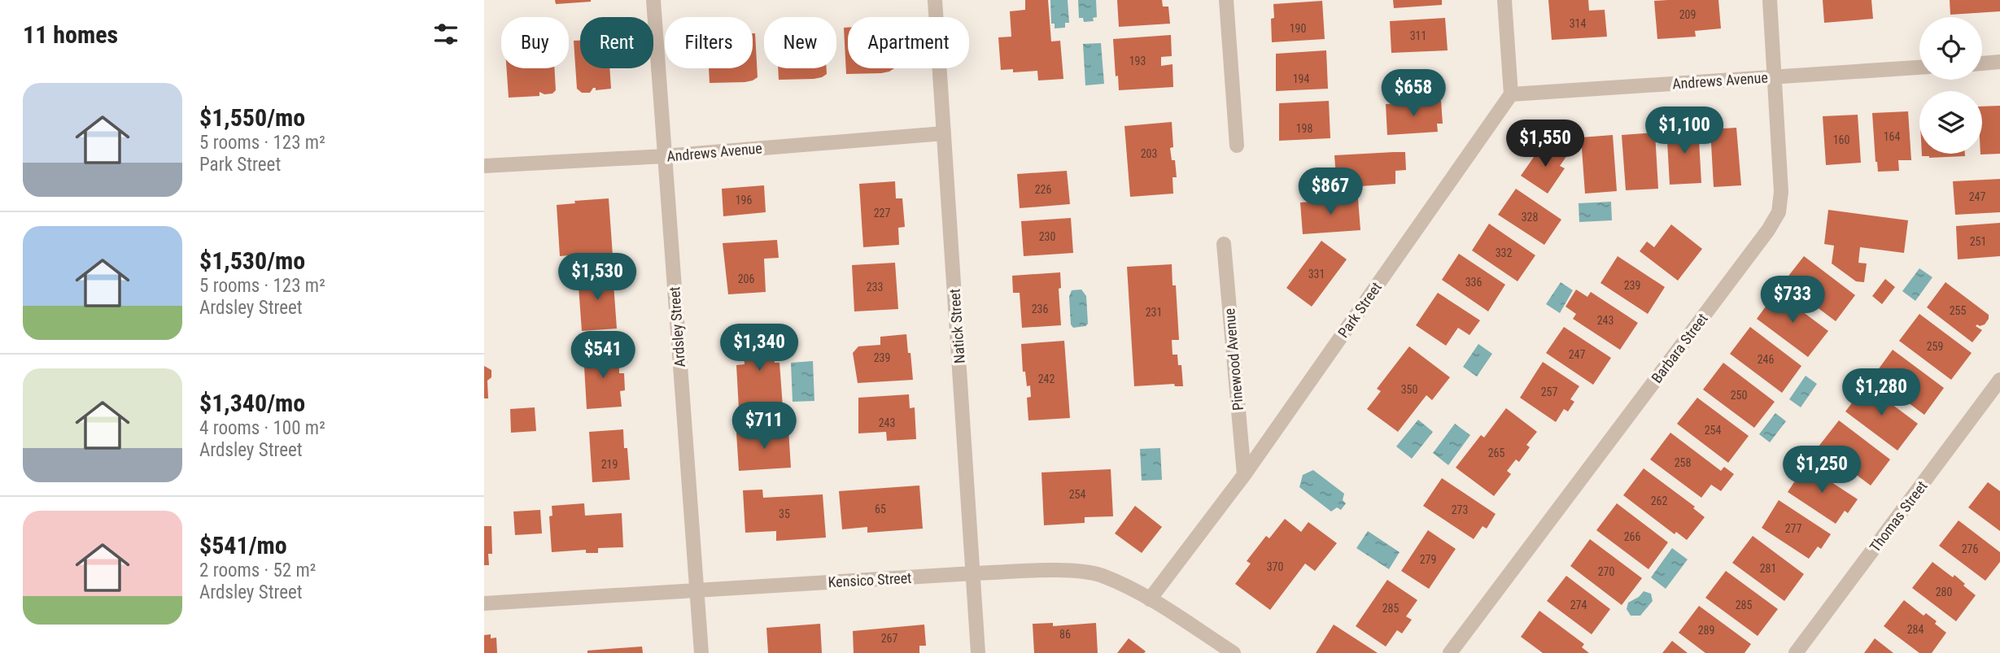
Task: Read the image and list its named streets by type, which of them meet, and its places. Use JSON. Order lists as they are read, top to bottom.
{
  "streets": {
    "street": [
      "Andrews Avenue",
      "Park Street",
      "Natick Street",
      "Ardsley Street",
      "Barbara Street",
      "Pinewood Avenue",
      "Thomas Street",
      "Kensico Street"
    ]
  },
  "crossings": [
    ["Andrews Avenue", "Park Street"],
    ["Andrews Avenue", "Natick Street"],
    ["Andrews Avenue", "Ardsley Street"],
    ["Andrews Avenue", "Barbara Street"],
    ["Park Street", "Pinewood Avenue"],
    ["Park Street", "Kensico Street"],
    ["Natick Street", "Kensico Street"],
    ["Ardsley Street", "Kensico Street"]
  ],
  "house_numbers": [
    "209",
    "314",
    "190",
    "311",
    "193",
    "194",
    "198",
    "164",
    "160",
    "203",
    "226",
    "247",
    "196",
    "227",
    "328",
    "230",
    "251",
    "332",
    "331",
    "206",
    "336",
    "239",
    "233",
    "236",
    "255",
    "231",
    "243",
    "259",
    "247",
    "239",
    "246",
    "242",
    "350",
    "257",
    "250",
    "243",
    "254",
    "265",
    "258",
    "219",
    "254",
    "262",
    "65",
    "273",
    "35",
    "277",
    "266",
    "276",
    "279",
    "370",
    "281",
    "270",
    "280",
    "274",
    "285",
    "285",
    "284",
    "289",
    "86",
    "267"
  ],
  "page": {
    "heading": "11 homes",
    "chip": [
      "Buy",
      "Rent",
      "Filters",
      "New",
      "Apartment"
    ],
    "list": [
      {
        "name": "$1,550/mo",
        "note": "5 rooms · 123 m² · Park Street"
      },
      {
        "name": "$1,530/mo",
        "note": "5 rooms · 123 m² · Ardsley Street"
      },
      {
        "name": "$1,340/mo",
        "note": "4 rooms · 100 m² · Ardsley Street"
      },
      {
        "name": "$541/mo",
        "note": "2 rooms · 52 m² · Ardsley Street"
      }
    ],
    "price": [
      "$658",
      "$1,100",
      "$1,550",
      "$867",
      "$1,530",
      "$733",
      "$1,340",
      "$541",
      "$1,280",
      "$711",
      "$1,250"
    ]
  }
}
